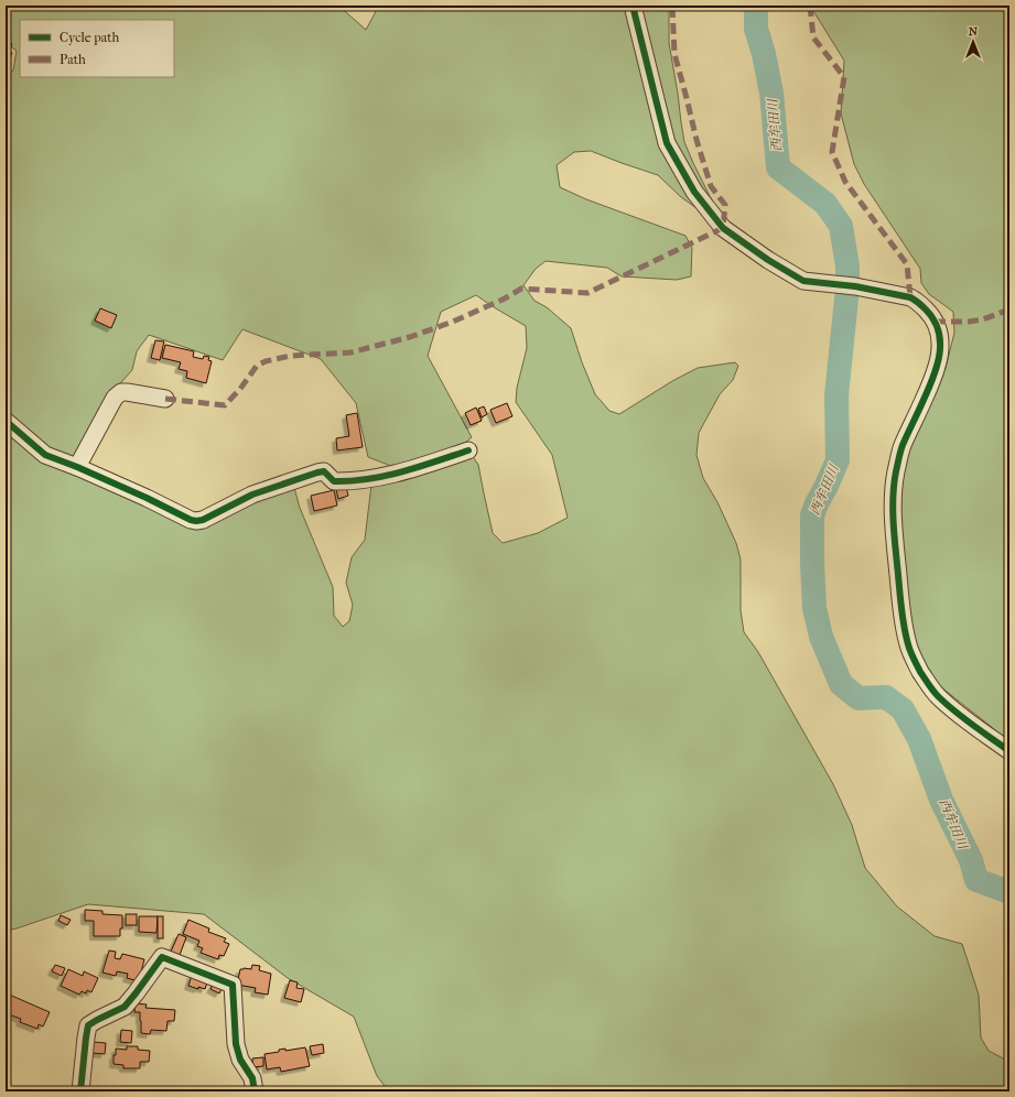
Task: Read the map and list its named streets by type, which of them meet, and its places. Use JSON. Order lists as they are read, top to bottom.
{
  "water": ["西牟田川"],
  "legend": ["Cycle path", "Path"],
  "north": "top"
}
